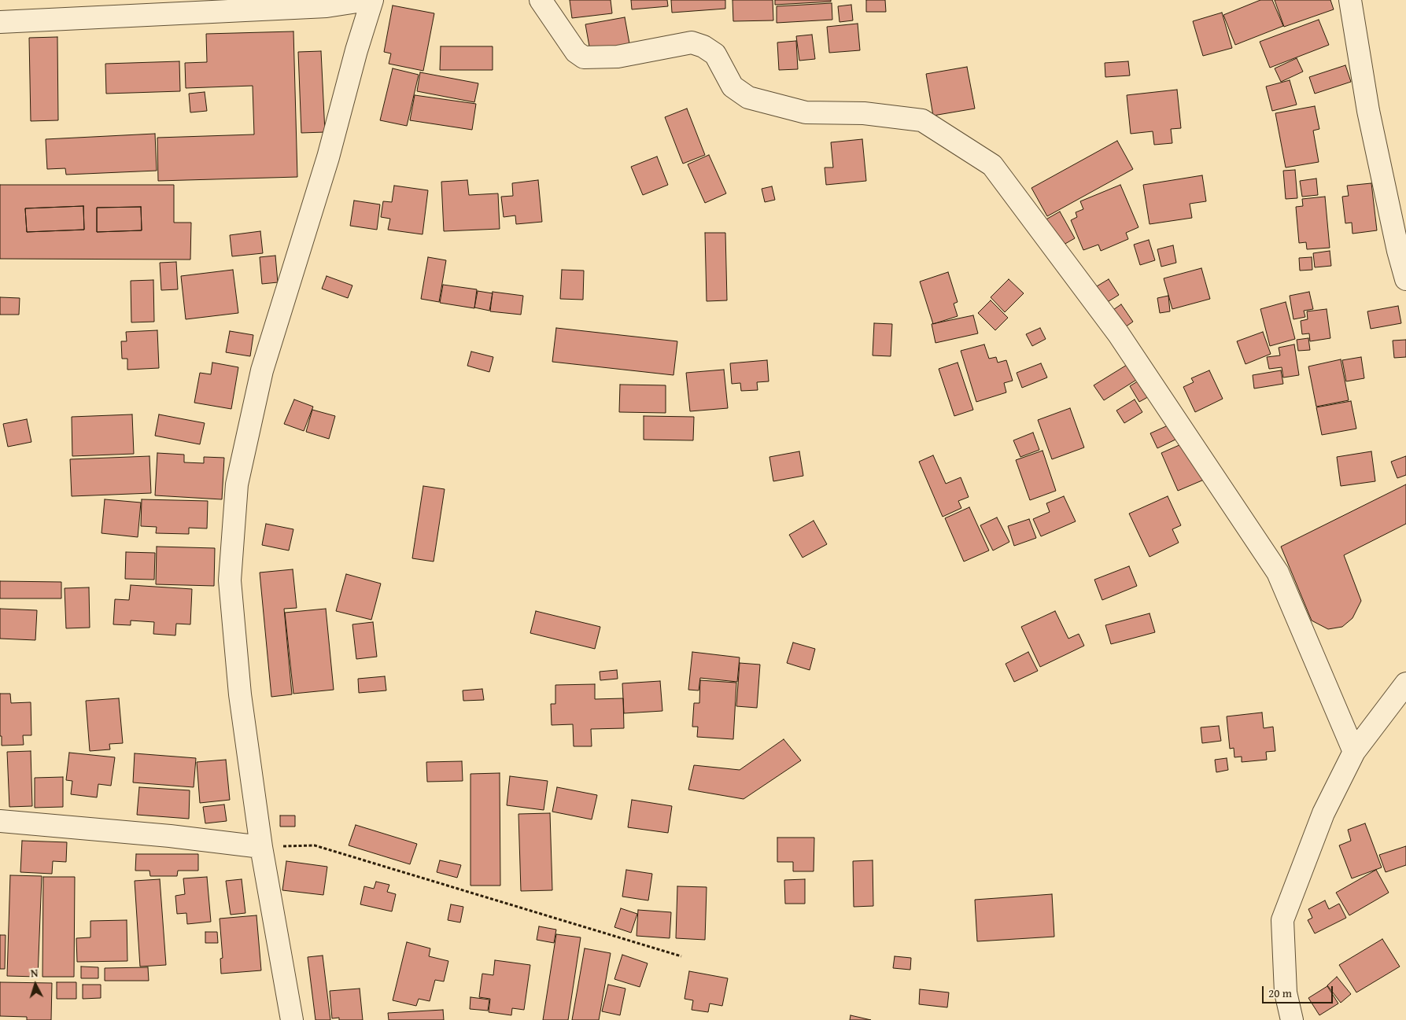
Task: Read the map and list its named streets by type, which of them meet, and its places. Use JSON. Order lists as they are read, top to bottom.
{
  "scale_bar": "20 m",
  "north": "top"
}
